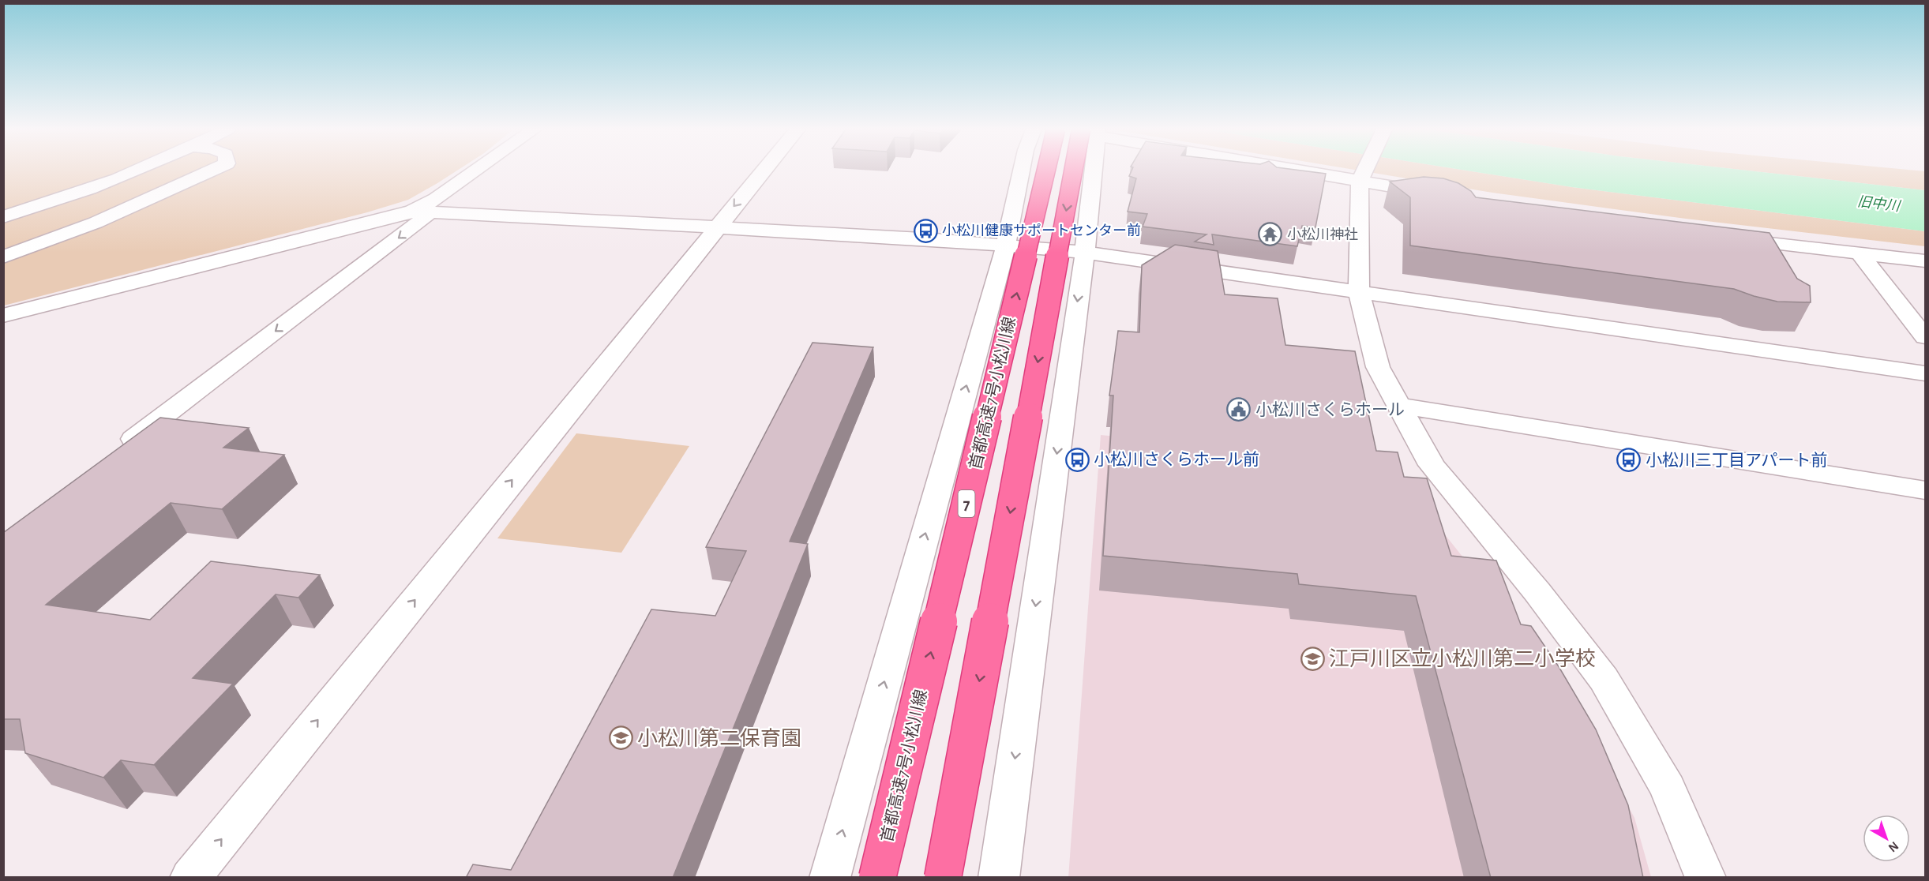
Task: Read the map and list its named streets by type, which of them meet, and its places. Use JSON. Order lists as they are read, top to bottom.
{
  "streets": {
    "highway": ["首都高速7号小松川線", "7"]
  },
  "water": ["旧中川"],
  "places": {
    "bus stop": ["小松川健康サポートセンター前", "小松川さくらホール前", "小松川三丁目アパート前"],
    "temple": ["小松川神社"],
    "public building": ["小松川さくらホール"],
    "school or university": ["江戸川区立小松川第二小学校", "小松川第二保育園"]
  },
  "north": "bottom right"
}
